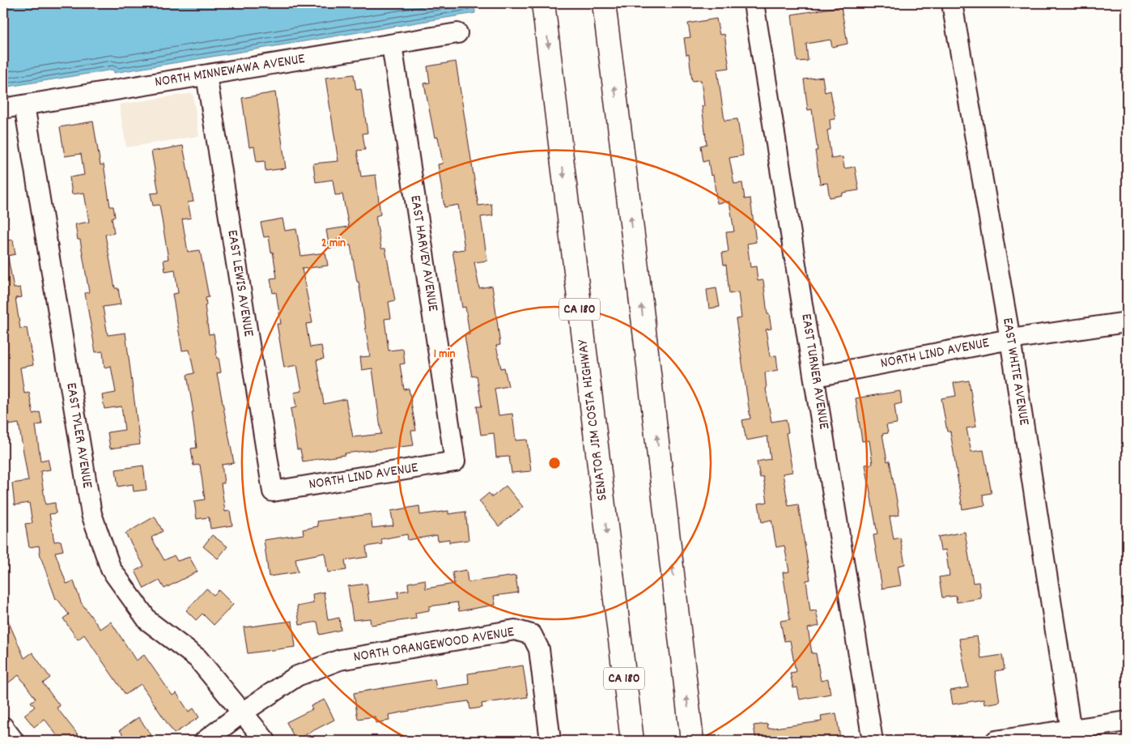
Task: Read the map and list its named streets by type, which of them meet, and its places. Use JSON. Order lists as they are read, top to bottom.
{
  "streets": {
    "highway": ["CA 180", "SENATOR JIM COSTA HIGHWAY"],
    "street": [
      "NORTH MINNEWAWA AVENUE",
      "EAST HARVEY AVENUE",
      "EAST LEWIS AVENUE",
      "NORTH LIND AVENUE",
      "EAST TURNER AVENUE",
      "EAST WHITE AVENUE",
      "EAST TYLER AVENUE",
      "NORTH ORANGEWOOD AVENUE"
    ]
  },
  "crossings": [
    ["NORTH MINNEWAWA AVENUE", "EAST HARVEY AVENUE"],
    ["NORTH MINNEWAWA AVENUE", "EAST LEWIS AVENUE"],
    ["NORTH MINNEWAWA AVENUE", "EAST TYLER AVENUE"],
    ["EAST HARVEY AVENUE", "NORTH LIND AVENUE"],
    ["EAST LEWIS AVENUE", "NORTH LIND AVENUE"],
    ["NORTH LIND AVENUE", "EAST TURNER AVENUE"],
    ["NORTH LIND AVENUE", "EAST WHITE AVENUE"],
    ["EAST TYLER AVENUE", "NORTH ORANGEWOOD AVENUE"]
  ],
  "rings": ["2 min", "1 min"]
}
